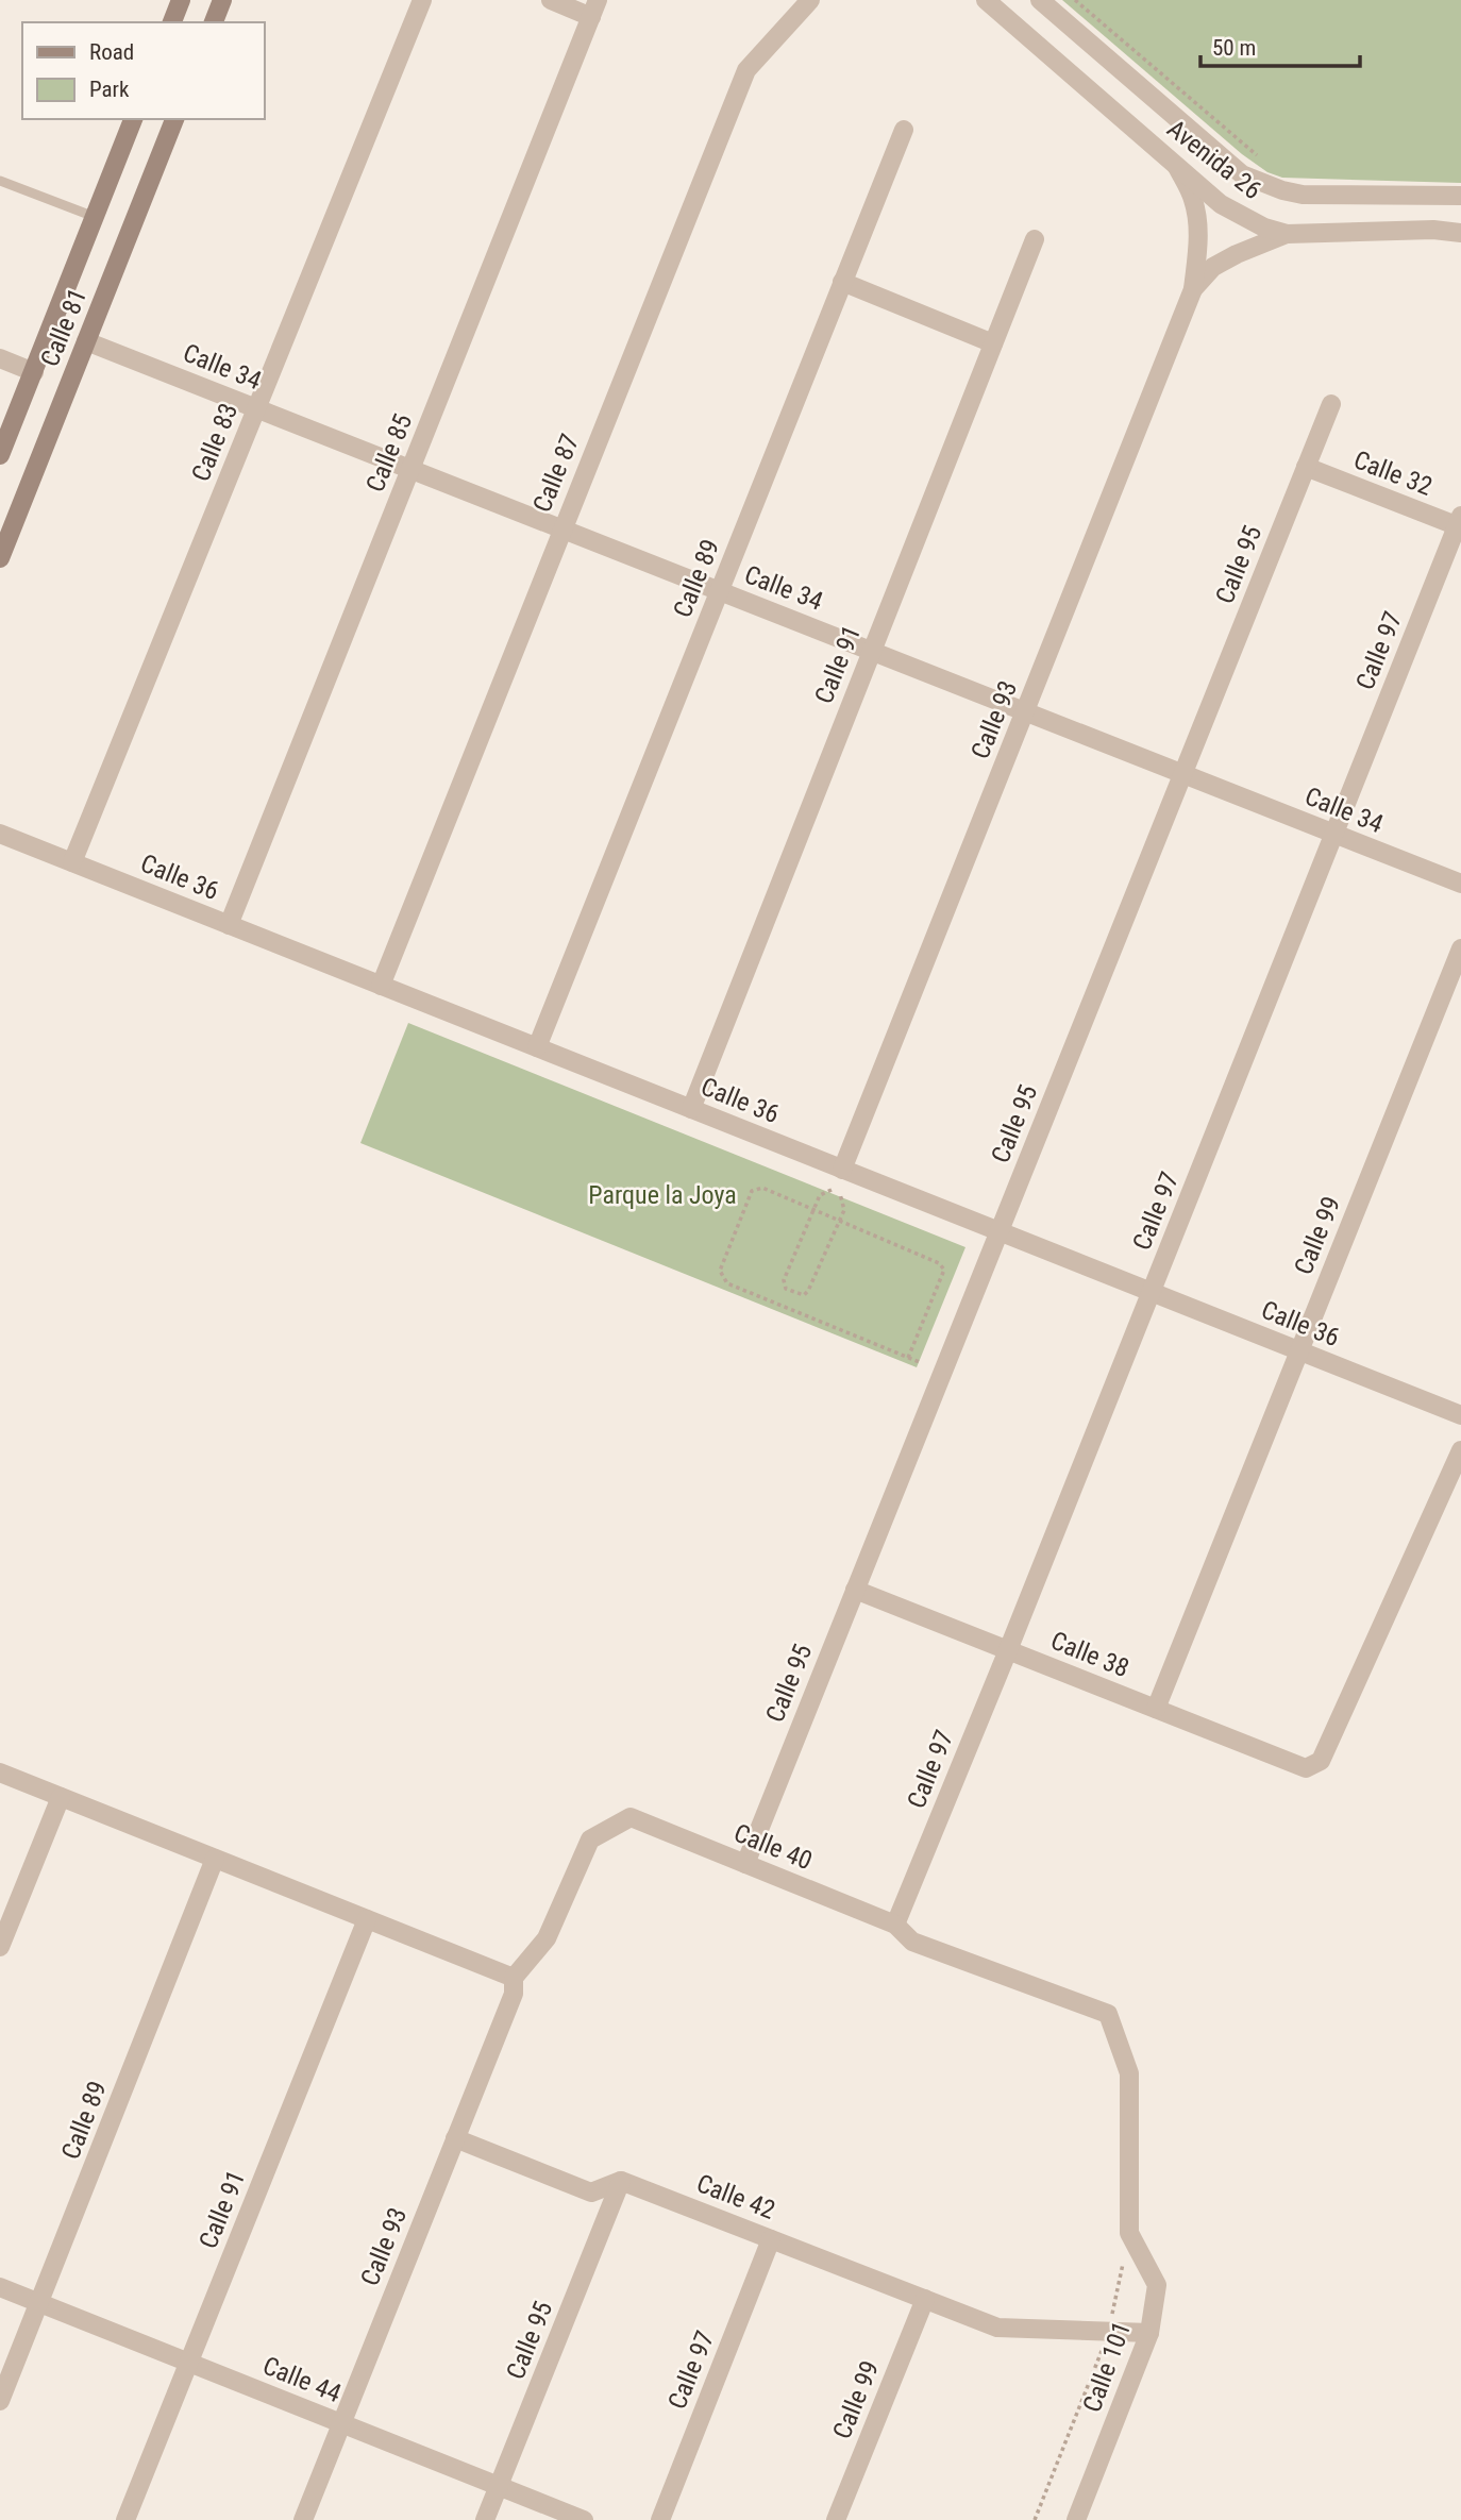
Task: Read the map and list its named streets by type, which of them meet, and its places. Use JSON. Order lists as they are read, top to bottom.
{
  "streets": {
    "main road": ["Calle 81"],
    "street": [
      "Avenida 26",
      "Calle 34",
      "Calle 83",
      "Calle 85",
      "Calle 87",
      "Calle 32",
      "Calle 95",
      "Calle 89",
      "Calle 97",
      "Calle 91",
      "Calle 93",
      "Calle 36",
      "Calle 99",
      "Calle 38",
      "Calle 40",
      "Calle 42",
      "Calle 101",
      "Calle 44"
    ]
  },
  "crossings": [
    ["Avenida 26", "Calle 93"],
    ["Calle 81", "Calle 34"],
    ["Calle 34", "Calle 83"],
    ["Calle 34", "Calle 85"],
    ["Calle 34", "Calle 87"],
    ["Calle 34", "Calle 95"],
    ["Calle 34", "Calle 89"],
    ["Calle 34", "Calle 97"],
    ["Calle 34", "Calle 91"],
    ["Calle 34", "Calle 93"],
    ["Calle 83", "Calle 36"],
    ["Calle 85", "Calle 36"],
    ["Calle 87", "Calle 36"],
    ["Calle 32", "Calle 95"],
    ["Calle 32", "Calle 97"],
    ["Calle 95", "Calle 36"],
    ["Calle 95", "Calle 38"],
    ["Calle 95", "Calle 40"],
    ["Calle 95", "Calle 42"],
    ["Calle 95", "Calle 44"],
    ["Calle 89", "Calle 36"],
    ["Calle 89", "Calle 44"],
    ["Calle 97", "Calle 36"],
    ["Calle 97", "Calle 38"],
    ["Calle 97", "Calle 40"],
    ["Calle 97", "Calle 42"],
    ["Calle 91", "Calle 36"],
    ["Calle 91", "Calle 44"],
    ["Calle 93", "Calle 36"],
    ["Calle 93", "Calle 40"],
    ["Calle 93", "Calle 44"],
    ["Calle 36", "Calle 99"],
    ["Calle 99", "Calle 38"],
    ["Calle 99", "Calle 42"],
    ["Calle 40", "Calle 101"],
    ["Calle 42", "Calle 101"]
  ],
  "parks": ["Parque la Joya"],
  "legend": ["Road", "Park"],
  "scale_bar": "50 m"
}
